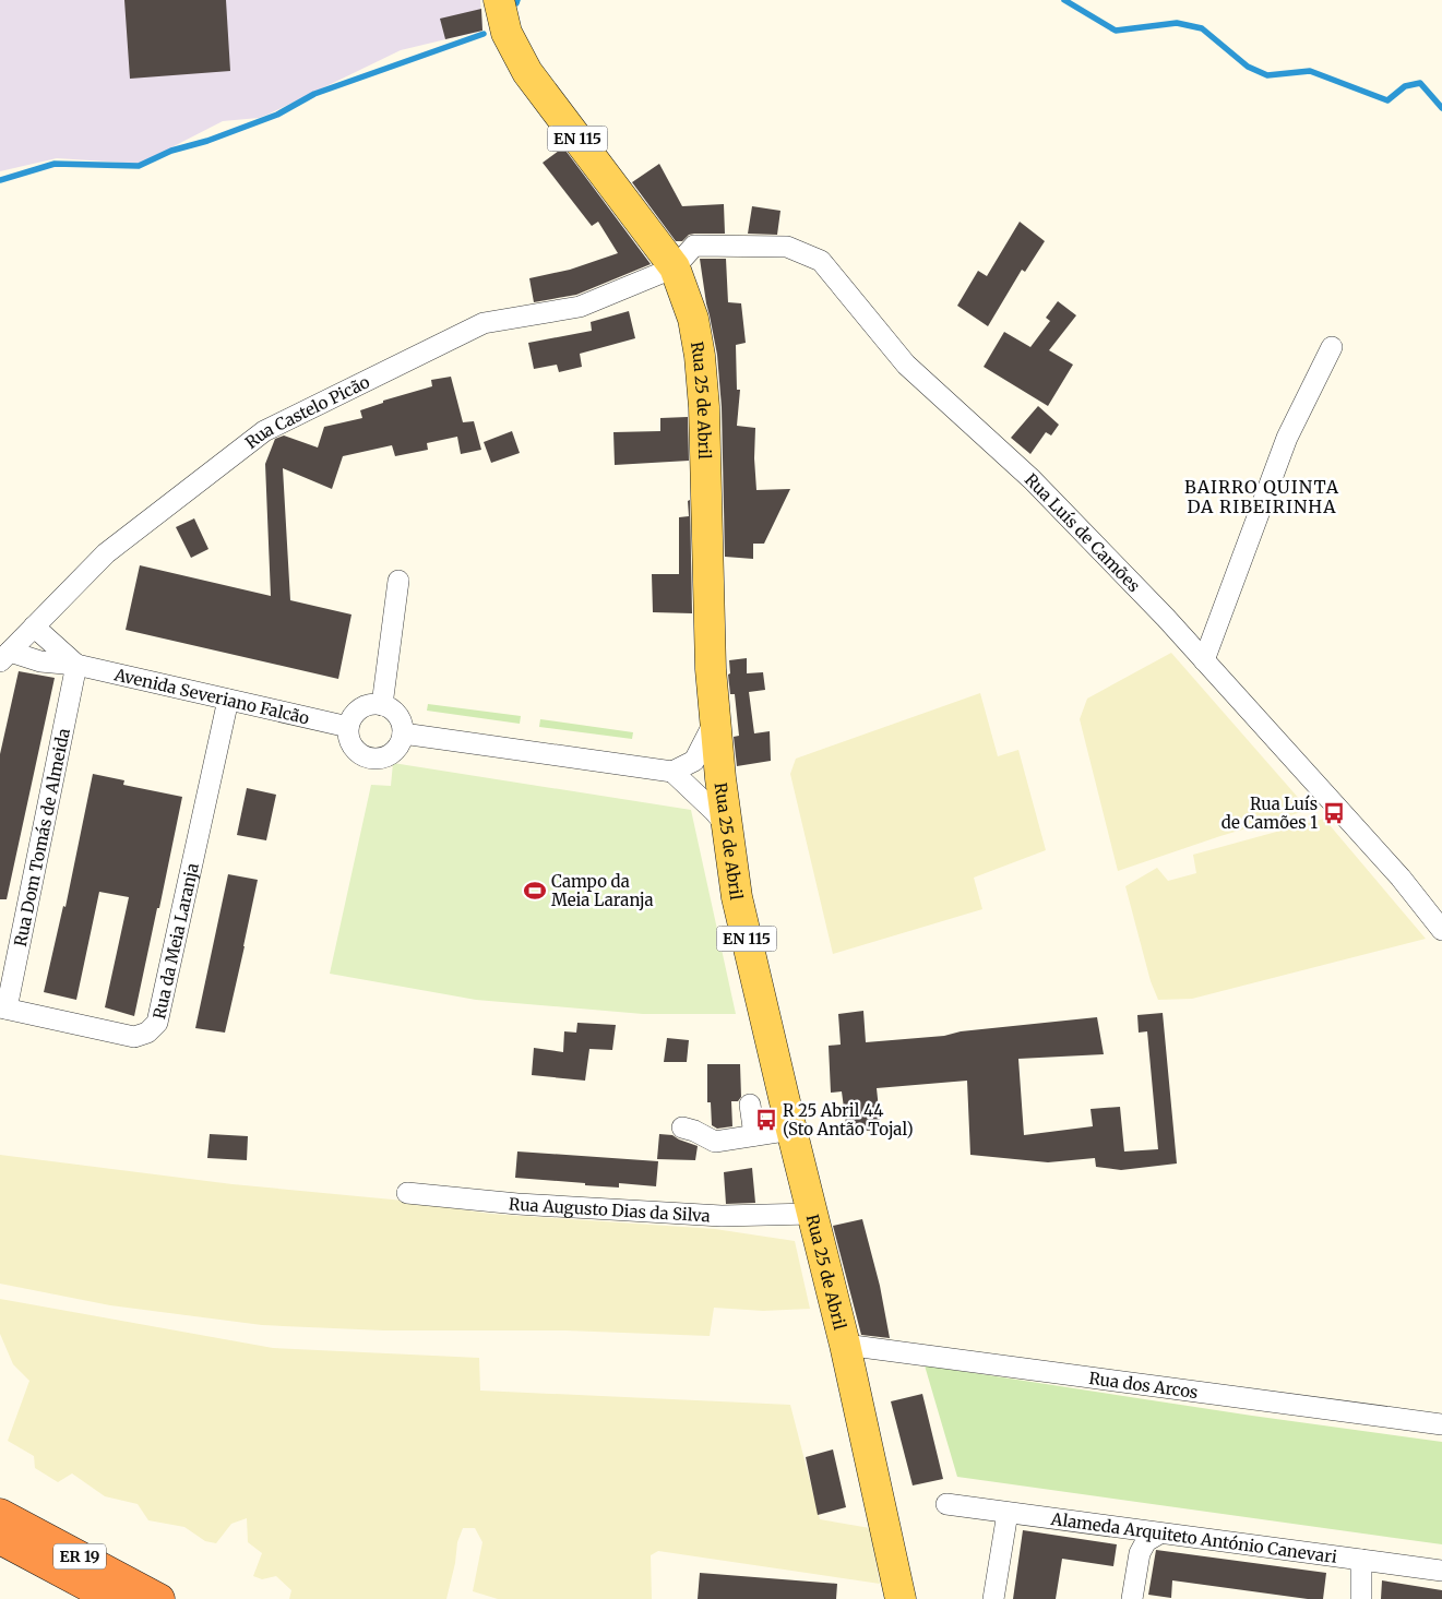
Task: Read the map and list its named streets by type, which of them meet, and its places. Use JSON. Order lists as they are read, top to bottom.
{
  "streets": {
    "highway": ["ER 19"],
    "main road": ["EN 115", "Rua 25 de Abril"],
    "street": [
      "Rua Castelo Picão",
      "Rua Luís de Camões",
      "Avenida Severiano Falcão",
      "Rua Dom Tomás de Almeida",
      "Rua da Meia Laranja",
      "Rua Augusto Dias da Silva",
      "Rua dos Arcos",
      "Alameda Arquiteto António Canevari"
    ]
  },
  "crossings": [
    ["EN 115", "Rua 25 de Abril"],
    ["EN 115", "Rua Castelo Picão"],
    ["EN 115", "Rua Luís de Camões"],
    ["Rua 25 de Abril", "Rua Castelo Picão"],
    ["Rua 25 de Abril", "Rua Luís de Camões"],
    ["Rua 25 de Abril", "Rua Augusto Dias da Silva"],
    ["Rua 25 de Abril", "Rua dos Arcos"],
    ["Rua Castelo Picão", "Rua Luís de Camões"],
    ["Rua Castelo Picão", "Avenida Severiano Falcão"],
    ["Avenida Severiano Falcão", "Rua Dom Tomás de Almeida"],
    ["Avenida Severiano Falcão", "Rua da Meia Laranja"],
    ["Rua Dom Tomás de Almeida", "Rua da Meia Laranja"]
  ],
  "districts": ["BAIRRO QUINTA DA RIBEIRINHA"],
  "places": {
    "bus stop": ["Rua Luís de Camões 1", "R 25 Abril 44 (Sto Antão Tojal)"],
    "sports": ["Campo da Meia Laranja"]
  }
}
